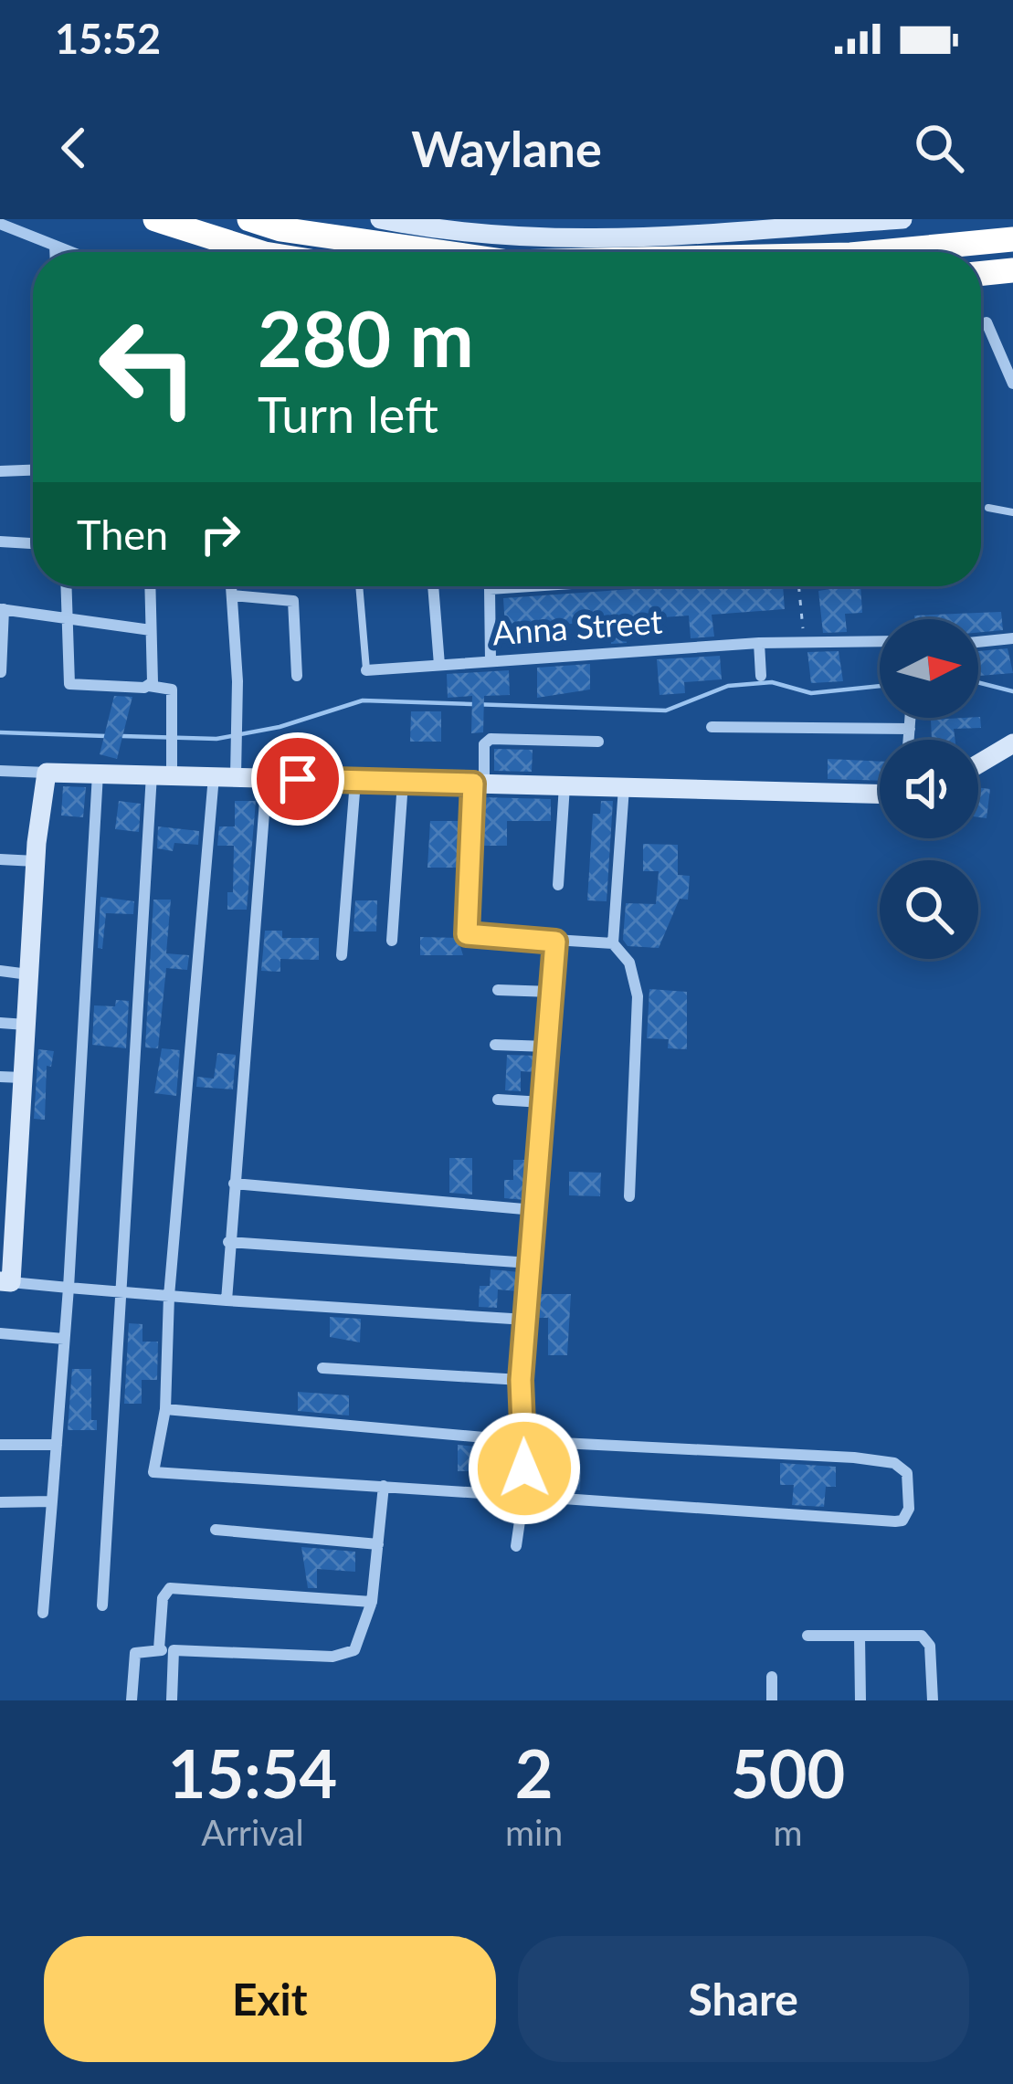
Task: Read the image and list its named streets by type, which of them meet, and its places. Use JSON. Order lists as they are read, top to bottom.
{
  "streets": {
    "street": ["Anna Street"]
  },
  "north": "right",
  "page": {
    "status": "15:52",
    "header": "Waylane",
    "turn": ["280 m", "Turn left"],
    "then": "Then",
    "eta": [
      "15:54",
      "Arrival",
      "2",
      "min",
      "500",
      "m"
    ],
    "buttons": ["Exit", "Share"]
  }
}
